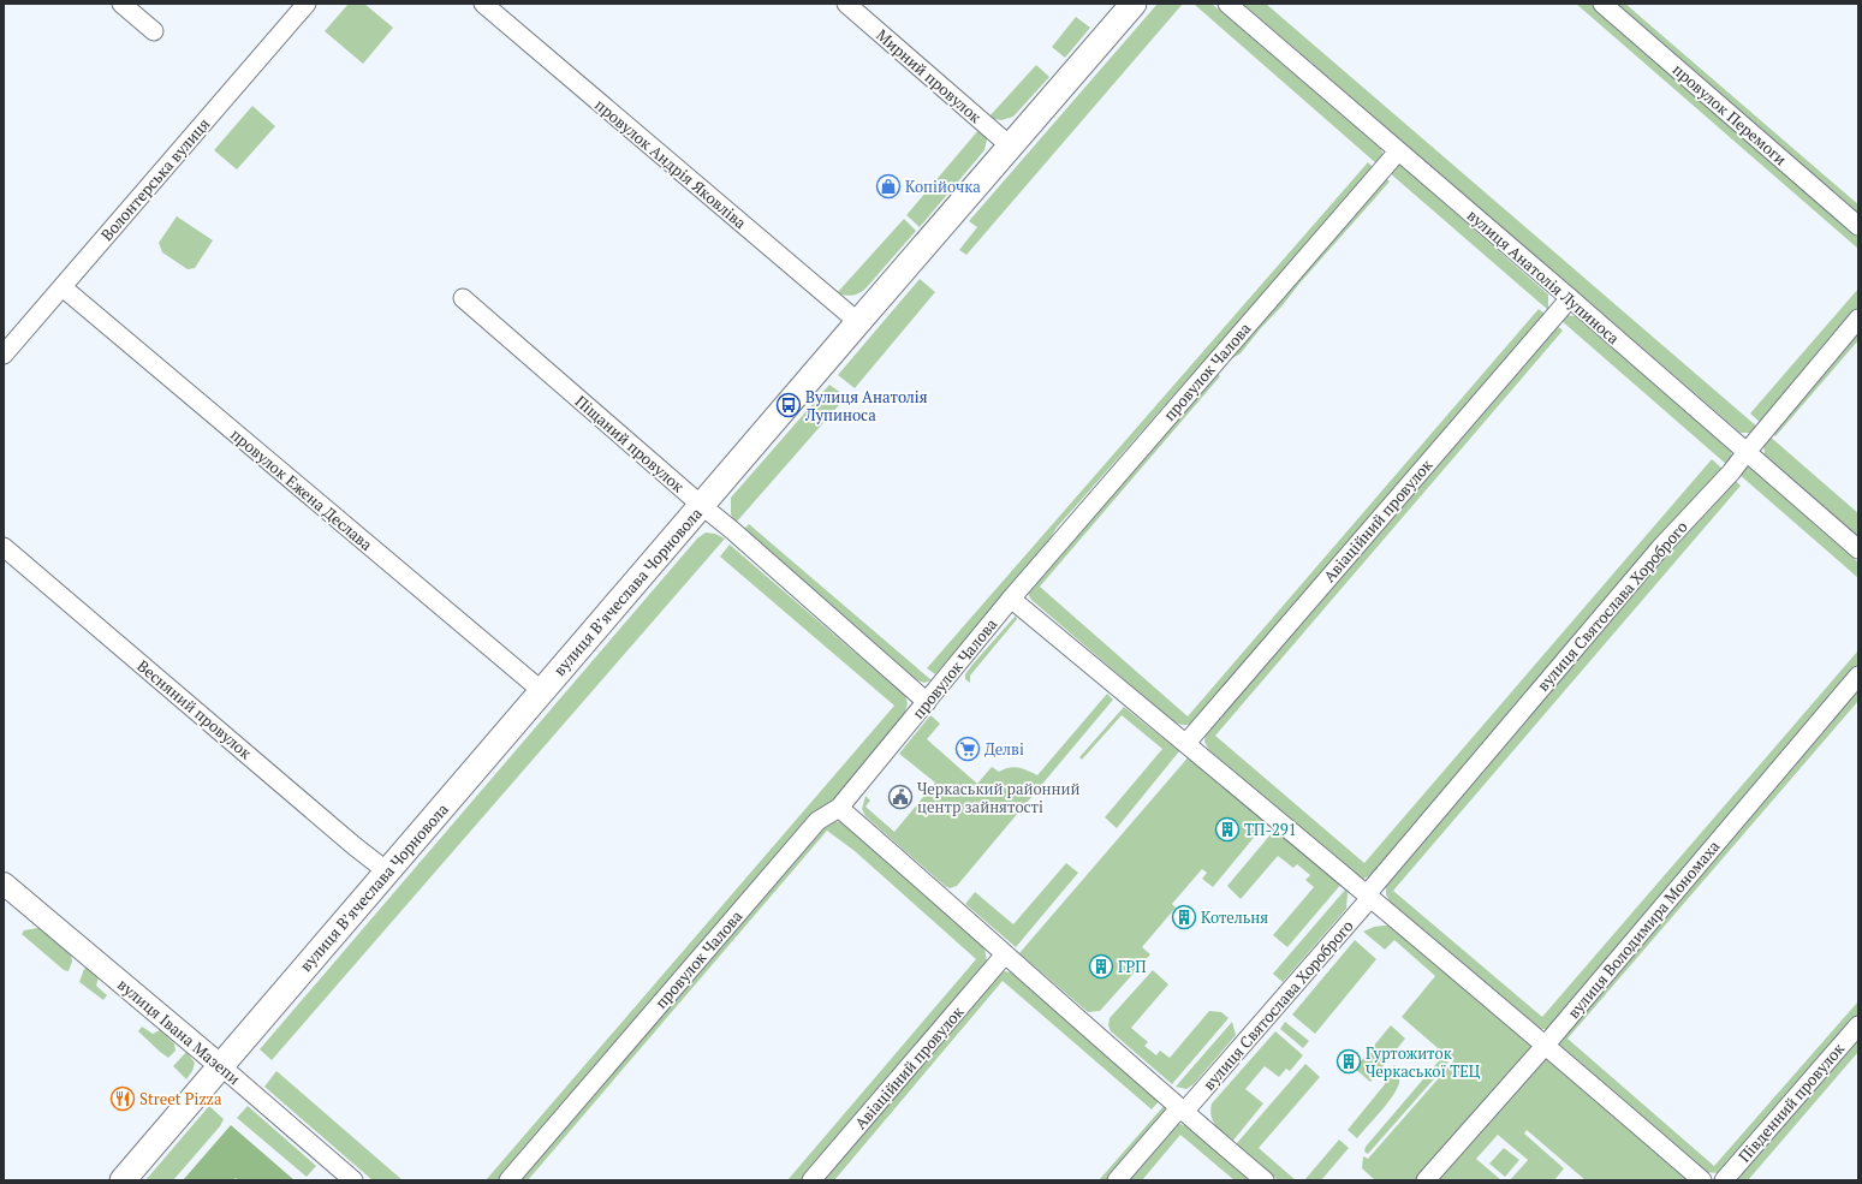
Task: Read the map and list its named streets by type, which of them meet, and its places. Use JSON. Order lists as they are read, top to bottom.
{
  "streets": {
    "main road": ["вулиця Вʼячеслава Чорновола"],
    "street": [
      "Мирний провулок",
      "провулок Перемоги",
      "провулок Андрія Яковліва",
      "Волонтерська вулиця",
      "вулиця Анатолія Лупиноса",
      "провулок Чалова",
      "Піщаний провулок",
      "провулок Ежена Деслава",
      "Авіаційний провулок",
      "вулиця Святослава Хороброго",
      "Весняний провулок",
      "вулиця Володимира Мономаха",
      "вулиця Івана Мазепи",
      "Південний провулок"
    ]
  },
  "crossings": [
    ["Мирний провулок", "вулиця Вʼячеслава Чорновола"],
    ["провулок Андрія Яковліва", "вулиця Вʼячеслава Чорновола"],
    ["Волонтерська вулиця", "провулок Ежена Деслава"],
    ["вулиця Анатолія Лупиноса", "провулок Чалова"],
    ["вулиця Анатолія Лупиноса", "Авіаційний провулок"],
    ["вулиця Анатолія Лупиноса", "вулиця Святослава Хороброго"],
    ["провулок Чалова", "Піщаний провулок"],
    ["Піщаний провулок", "вулиця Вʼячеслава Чорновола"],
    ["провулок Ежена Деслава", "вулиця Вʼячеслава Чорновола"],
    ["вулиця Вʼячеслава Чорновола", "Весняний провулок"],
    ["вулиця Вʼячеслава Чорновола", "вулиця Івана Мазепи"]
  ],
  "places": {
    "shop": ["Копійочка"],
    "bus stop": ["Вулиця Анатолія Лупиноса"],
    "supermarket": ["Делві"],
    "public building": ["Черкаський районний центр зайнятості"],
    "building": [
      "ТП-291",
      "Котельня",
      "ГРП",
      "Гуртожиток Черкаської ТЕЦ"
    ],
    "restaurant": ["Street Pizza"]
  }
}
